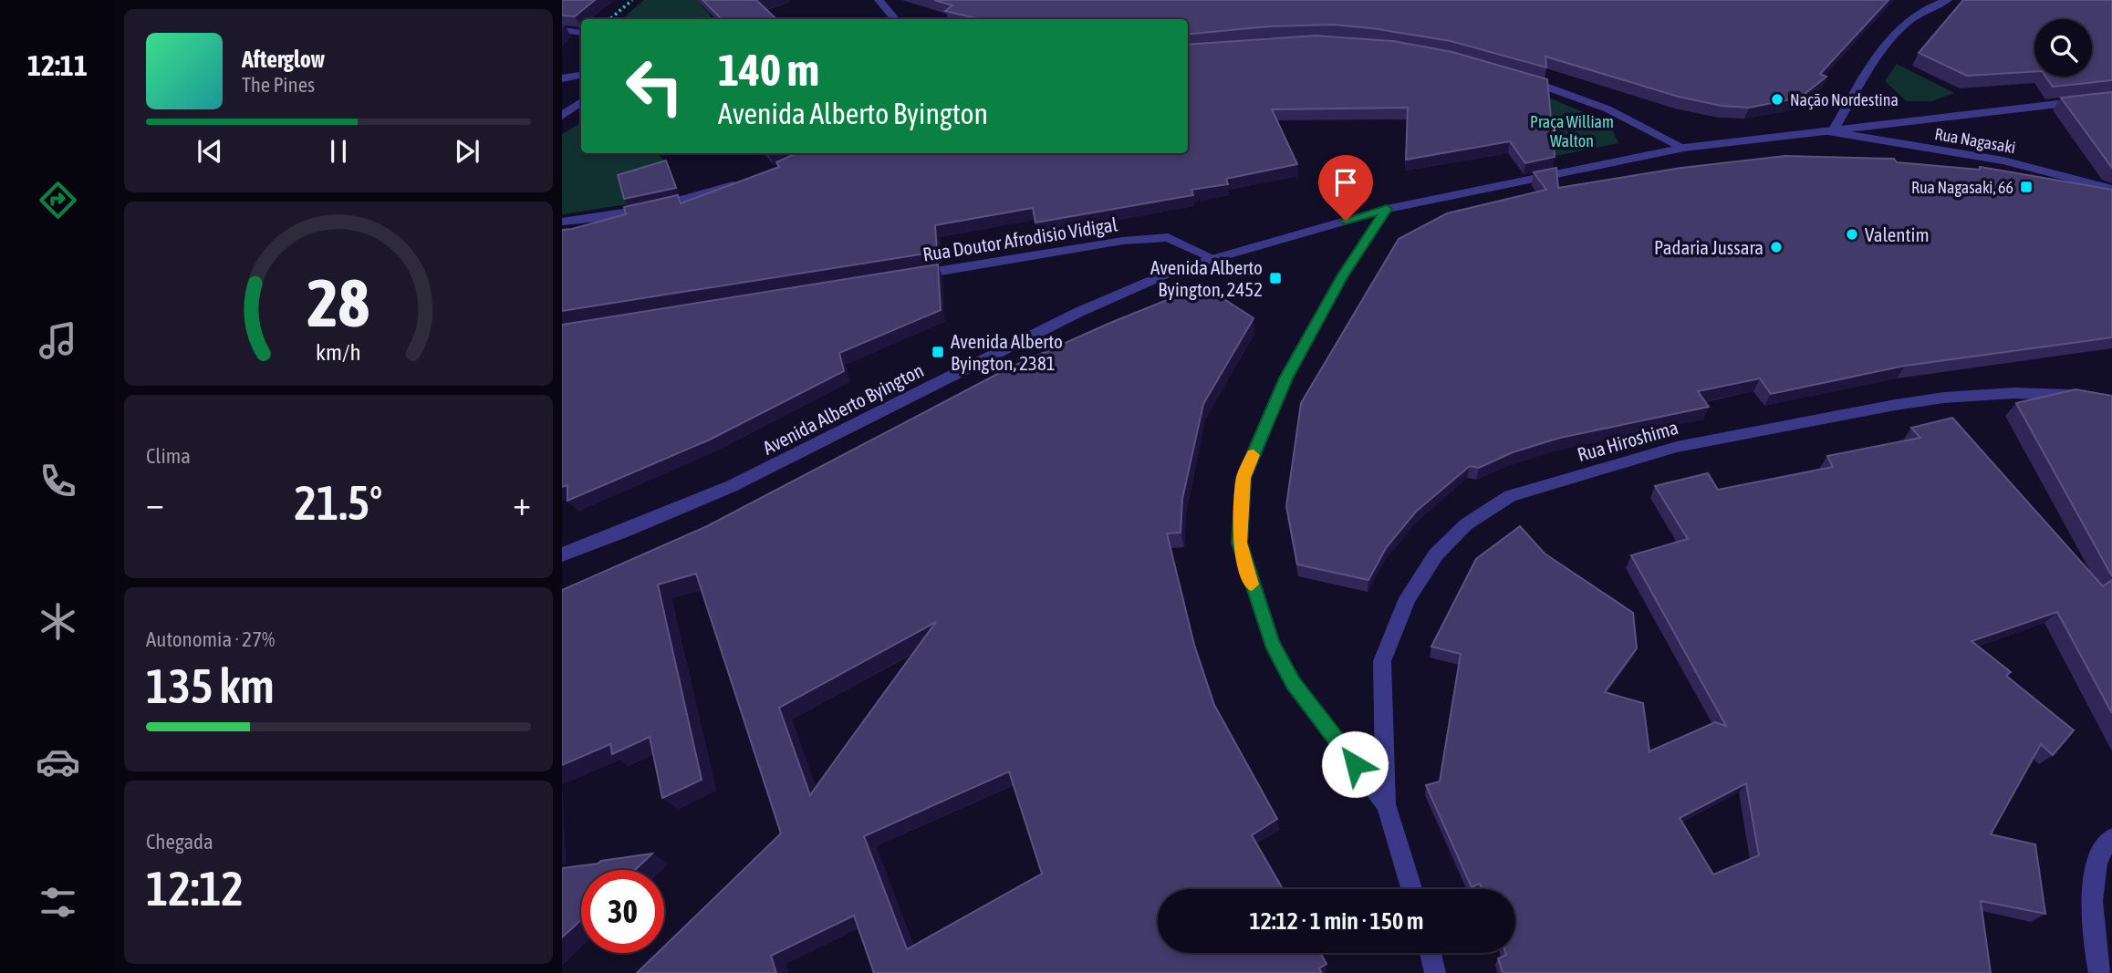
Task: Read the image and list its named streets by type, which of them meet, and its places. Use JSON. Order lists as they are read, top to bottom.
{
  "streets": {
    "street": [
      "Rua Nagasaki",
      "Rua Doutor Afrodisio Vidigal",
      "Avenida Alberto Byington",
      "Rua Hiroshima"
    ]
  },
  "crossings": [
    ["Rua Nagasaki", "Avenida Alberto Byington"],
    ["Rua Doutor Afrodisio Vidigal", "Avenida Alberto Byington"]
  ],
  "parks": ["Praça William Walton"],
  "places": {
    "other": ["Nação Nordestina", "Valentim", "Padaria Jussara"],
    "transit": ["Rua Nagasaki, 66", "Avenida Alberto Byington, 2452", "Avenida Alberto Byington, 2381"]
  },
  "page": {
    "tabs": "12:11",
    "turn": ["140 m", "Avenida Alberto Byington"],
    "song": ["Afterglow", "The Pines"],
    "tile": [
      "Clima",
      ["Autonomia · 27%", "135 km"],
      ["Chegada", "12:12"]
    ],
    "heat": ["−", "21.5°", "+"],
    "limit": "30",
    "trip": "12:12 · 1 min · 150 m",
    "gauge": ["28", "km/h"]
  }
}
